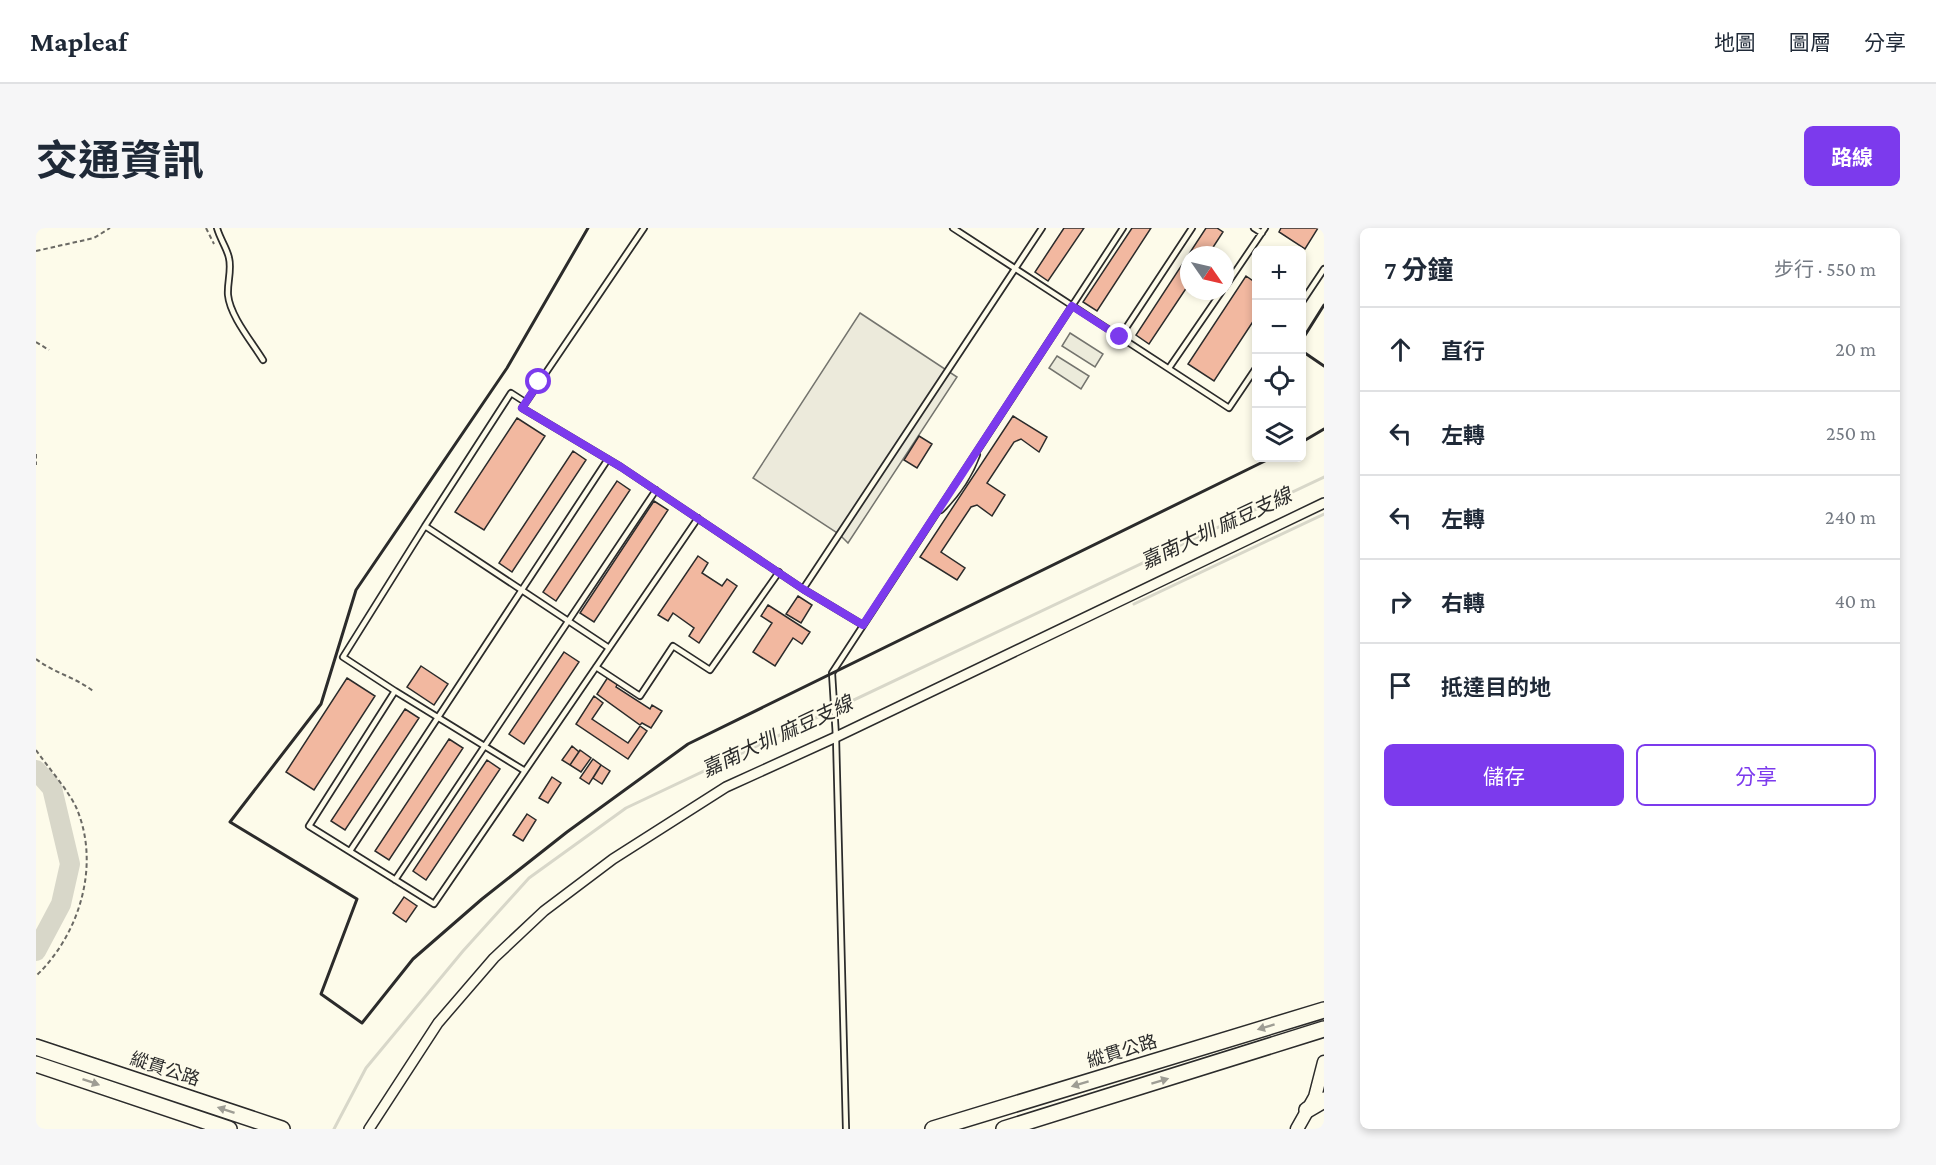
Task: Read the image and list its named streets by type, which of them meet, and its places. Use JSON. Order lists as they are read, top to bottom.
{
  "streets": {
    "main road": ["縱貫公路"]
  },
  "water": ["嘉南大圳 麻豆支線"],
  "north": "bottom right",
  "page": {
    "header": "Mapleaf",
    "nav": ["地圖", "圖層", "分享"],
    "title": "交通資訊",
    "buttons": [
      "路線",
      ["儲存", "分享"]
    ],
    "heading": ["7 分鐘", "步行 · 550 m"],
    "map_buttons": ["+", "−"],
    "list": [
      ["直行", "20 m"],
      ["左轉", "250 m"],
      ["左轉", "240 m"],
      ["右轉", "40 m"],
      "抵達目的地"
    ]
  }
}
